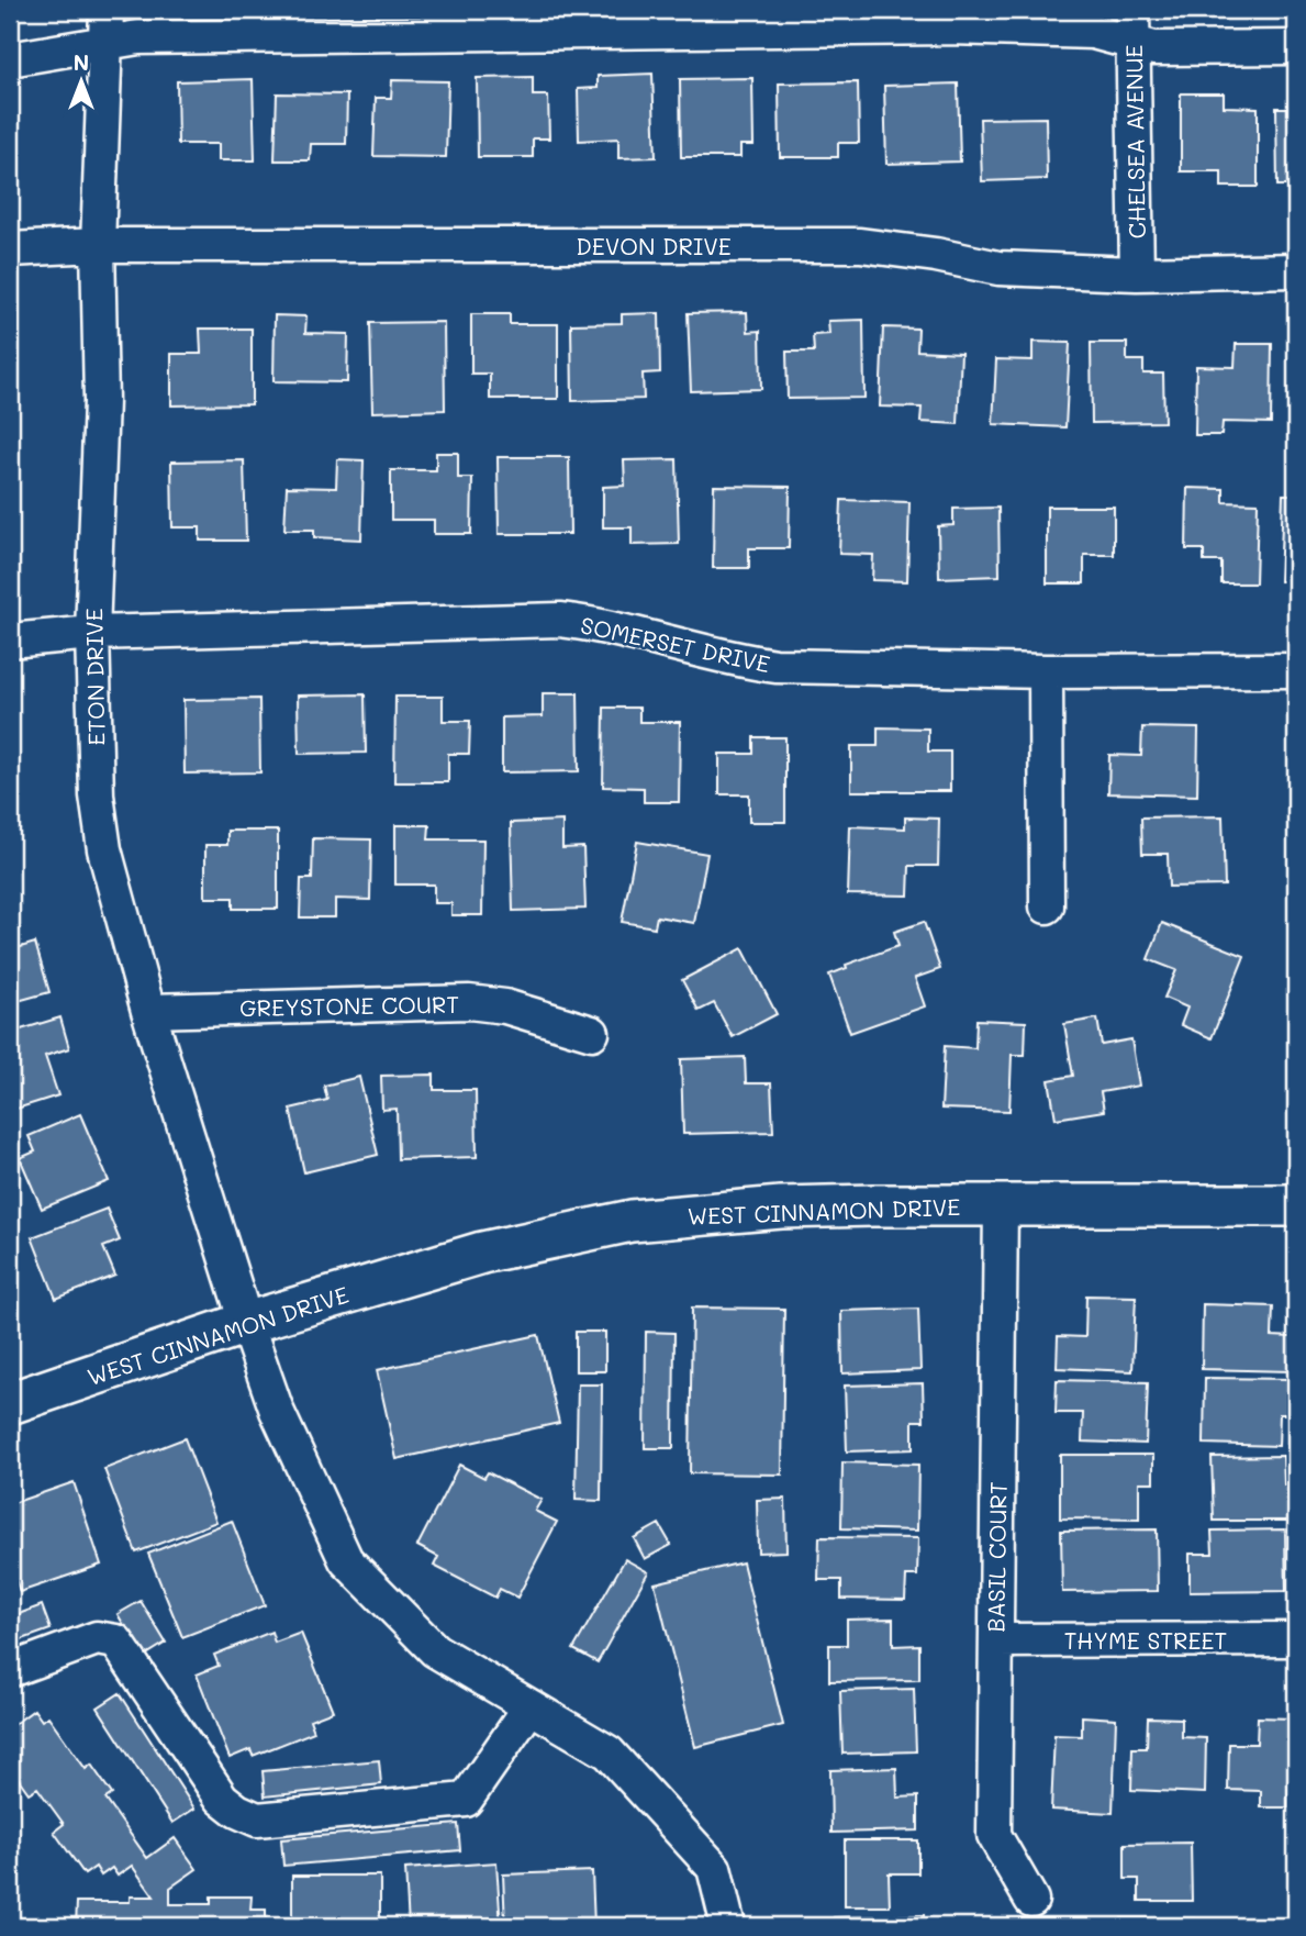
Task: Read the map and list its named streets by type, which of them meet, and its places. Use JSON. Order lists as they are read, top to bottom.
{
  "streets": {
    "main road": ["WEST CINNAMON DRIVE"],
    "street": [
      "CHELSEA AVENUE",
      "DEVON DRIVE",
      "SOMERSET DRIVE",
      "ETON DRIVE",
      "GREYSTONE COURT",
      "BASIL COURT",
      "THYME STREET"
    ]
  },
  "crossings": [
    ["CHELSEA AVENUE", "DEVON DRIVE"],
    ["DEVON DRIVE", "ETON DRIVE"],
    ["SOMERSET DRIVE", "ETON DRIVE"],
    ["ETON DRIVE", "GREYSTONE COURT"],
    ["ETON DRIVE", "WEST CINNAMON DRIVE"],
    ["WEST CINNAMON DRIVE", "BASIL COURT"],
    ["BASIL COURT", "THYME STREET"]
  ],
  "north": "top"
}
